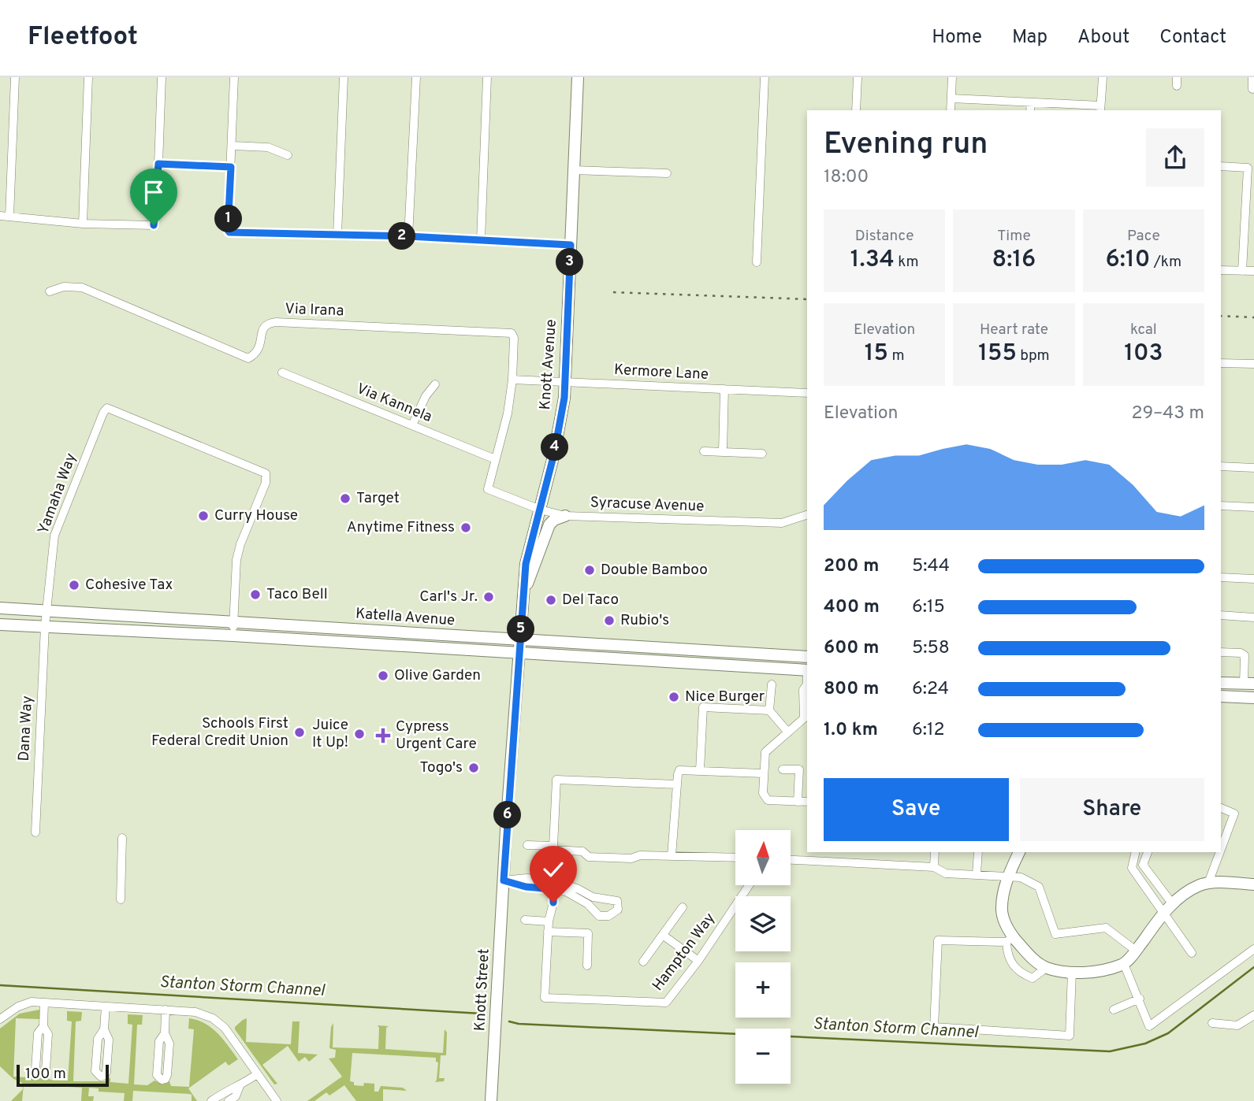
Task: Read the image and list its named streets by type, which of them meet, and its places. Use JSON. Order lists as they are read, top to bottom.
{
  "streets": {
    "main road": ["Knott Avenue", "Katella Avenue", "Knott Street"],
    "street": [
      "Via Irana",
      "Kermore Lane",
      "Via Kannela",
      "Yamaha Way",
      "Syracuse Avenue",
      "Dana Way",
      "Hampton Way"
    ]
  },
  "crossings": [
    ["Via Irana", "Kermore Lane"],
    ["Knott Avenue", "Kermore Lane"],
    ["Knott Avenue", "Syracuse Avenue"],
    ["Knott Avenue", "Katella Avenue"],
    ["Knott Avenue", "Knott Street"],
    ["Via Kannela", "Syracuse Avenue"],
    ["Yamaha Way", "Katella Avenue"],
    ["Yamaha Way", "Dana Way"],
    ["Katella Avenue", "Dana Way"]
  ],
  "water": ["Stanton Storm Channel"],
  "places": {
    "other": [
      "Target",
      "Curry House",
      "Anytime Fitness",
      "Double Bamboo",
      "Cohesive Tax",
      "Taco Bell",
      "Carl's Jr.",
      "Del Taco",
      "Rubio's",
      "Olive Garden",
      "Nice Burger",
      "Schools First Federal Credit Union",
      "Juice It Up!",
      "Togo's"
    ],
    "health": ["Cypress Urgent Care"]
  },
  "scale_bar": "100 m",
  "north": "top",
  "page": {
    "header": "Fleetfoot",
    "nav": [
      "Home",
      "Map",
      "About",
      "Contact"
    ],
    "heading": ["Evening run", "18:00"],
    "stats": [
      ["Distance", "1.34 km"],
      ["Time", "8:16"],
      ["Pace", "6:10 /km"],
      ["Elevation", "15 m"],
      ["Heart rate", "155 bpm"],
      ["kcal", "103"]
    ],
    "pins": [
      "1",
      "2",
      "3",
      "4",
      "5",
      "6"
    ],
    "chart": ["Elevation", "29–43 m"],
    "list": [
      {
        "name": "200 m",
        "note": "5:44"
      },
      {
        "name": "400 m",
        "note": "6:15"
      },
      {
        "name": "600 m",
        "note": "5:58"
      },
      {
        "name": "800 m",
        "note": "6:24"
      },
      {
        "name": "1.0 km",
        "note": "6:12"
      }
    ],
    "buttons": ["Save", "Share"],
    "map_buttons": ["+", "−"],
    "scale": "100 m"
  }
}
